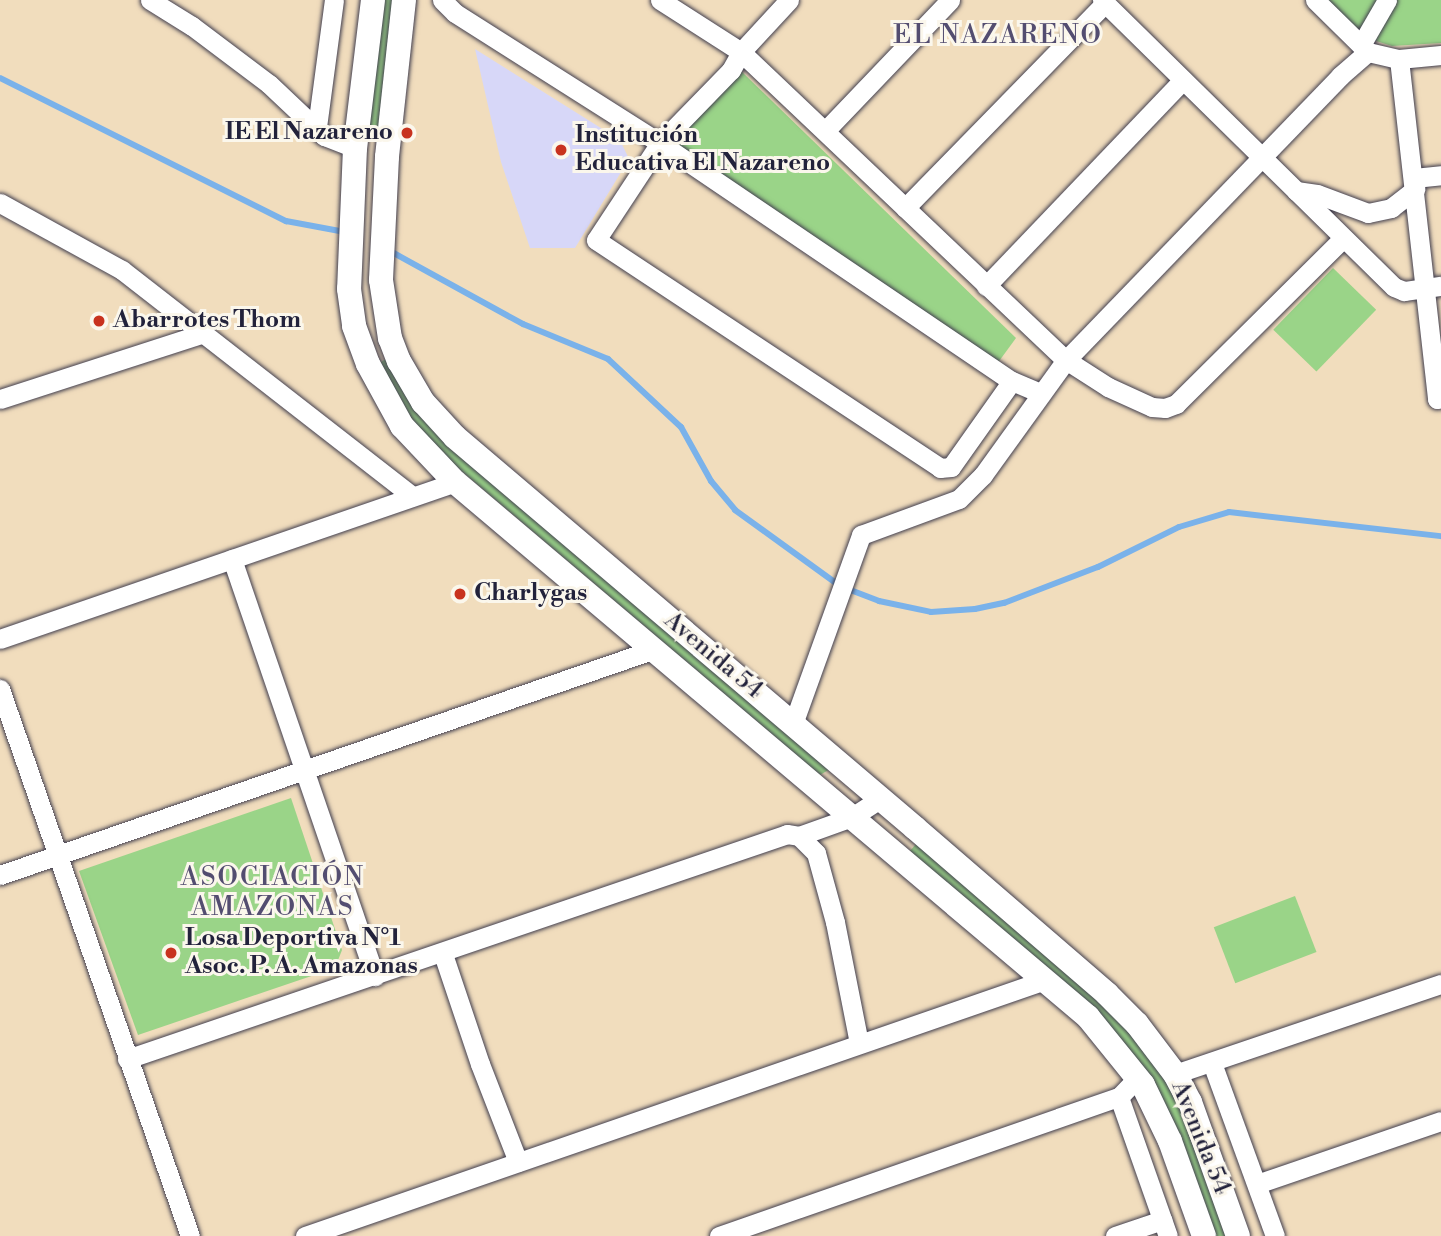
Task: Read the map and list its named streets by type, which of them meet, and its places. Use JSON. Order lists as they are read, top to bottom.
{
  "streets": {
    "main road": ["Avenida 54"]
  },
  "districts": ["EL NAZARENO", "ASOCIACIÓN AMAZONAS"],
  "places": [
    "IE El Nazareno",
    "Institución Educativa El Nazareno",
    "Abarrotes Thom",
    "Charlygas",
    "Losa Deportiva N°1 Asoc. P. A. Amazonas"
  ]
}
